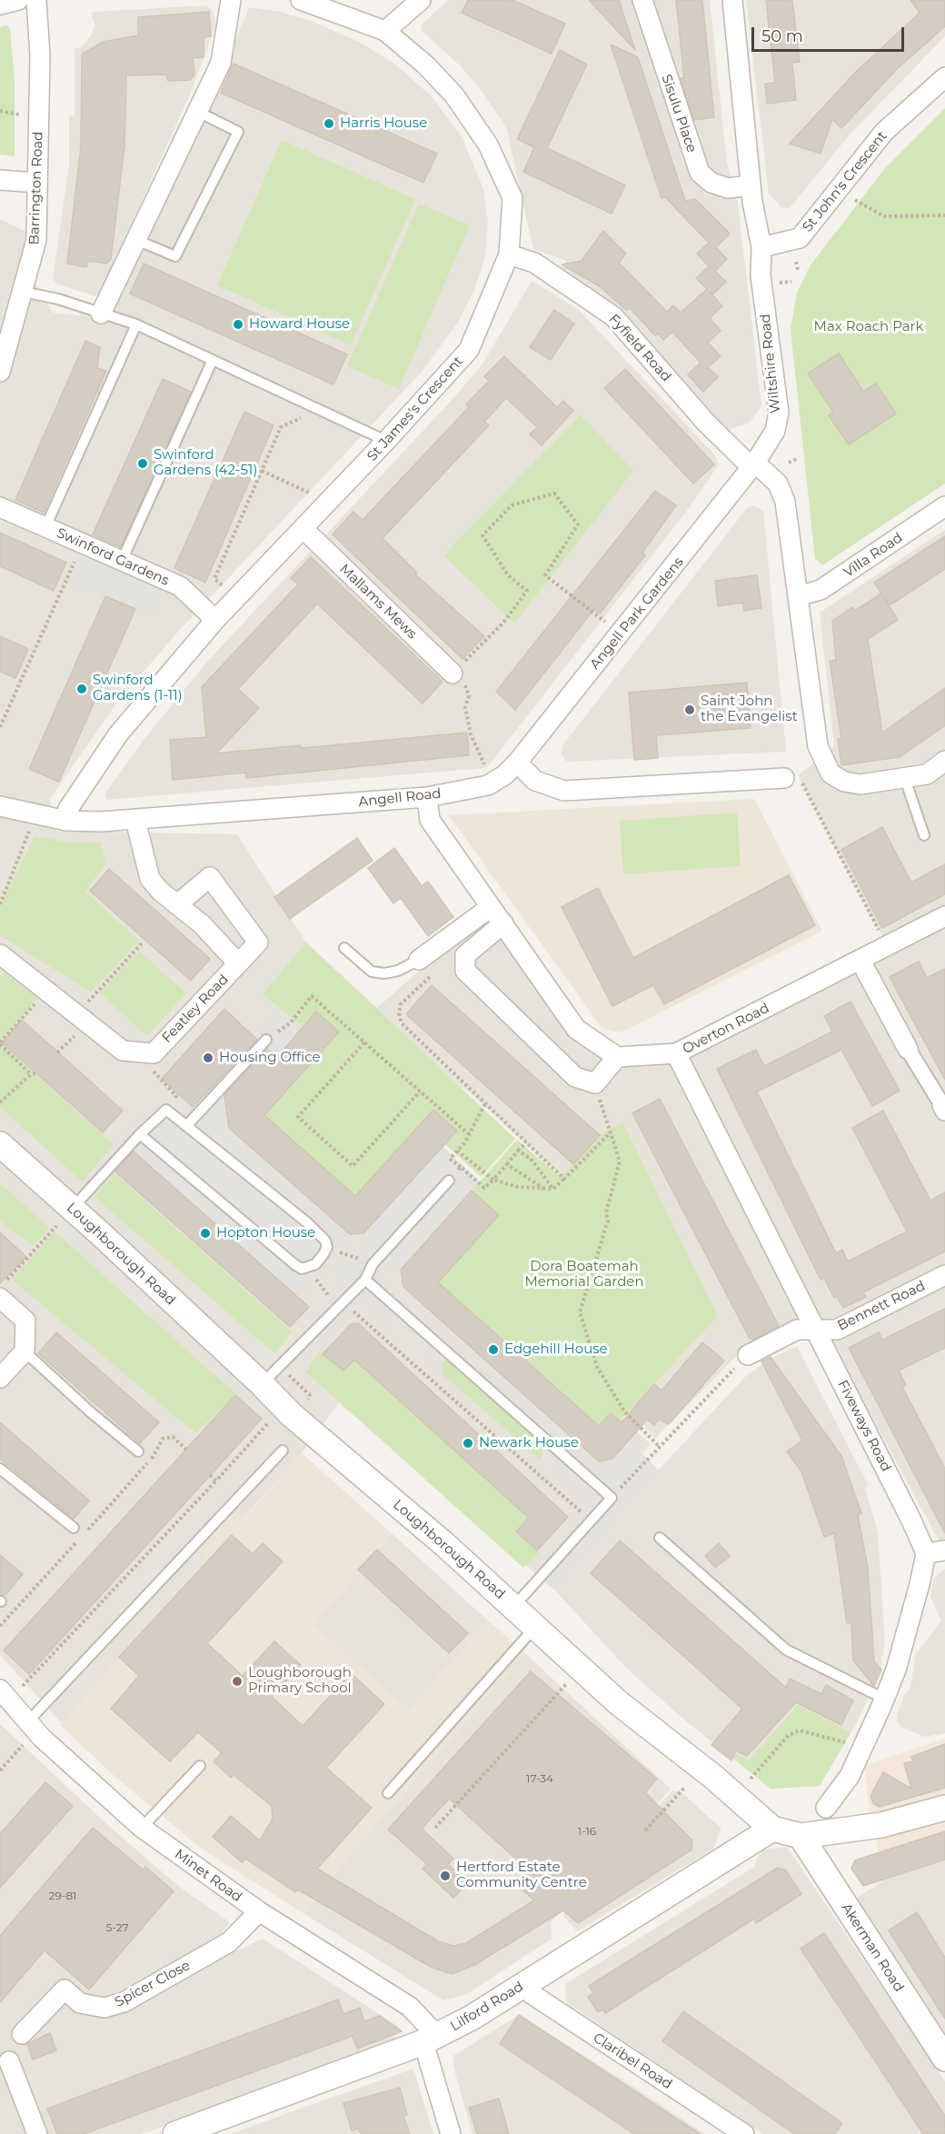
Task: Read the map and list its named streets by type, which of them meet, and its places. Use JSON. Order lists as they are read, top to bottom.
{
  "streets": {
    "street": [
      "Sisulu Place",
      "St John's Crescent",
      "Barrington Road",
      "Fyfield Road",
      "Wiltshire Road",
      "St James's Crescent",
      "Villa Road",
      "Swinford Gardens",
      "Mallams Mews",
      "Angell Park Gardens",
      "Angell Road",
      "Featley Road",
      "Overton Road",
      "Loughborough Road",
      "Bennett Road",
      "Fiveways Road",
      "Minet Road",
      "Akerman Road",
      "Spicer Close",
      "Lilford Road",
      "Claribel Road"
    ]
  },
  "crossings": [
    ["Sisulu Place", "Wiltshire Road"],
    ["St John's Crescent", "Wiltshire Road"],
    ["Fyfield Road", "Wiltshire Road"],
    ["Fyfield Road", "St James's Crescent"],
    ["Fyfield Road", "Angell Park Gardens"],
    ["Wiltshire Road", "Angell Park Gardens"],
    ["St James's Crescent", "Swinford Gardens"],
    ["St James's Crescent", "Mallams Mews"],
    ["St James's Crescent", "Angell Road"],
    ["Angell Park Gardens", "Angell Road"],
    ["Overton Road", "Fiveways Road"],
    ["Loughborough Road", "Akerman Road"],
    ["Loughborough Road", "Lilford Road"],
    ["Bennett Road", "Fiveways Road"],
    ["Minet Road", "Spicer Close"],
    ["Minet Road", "Lilford Road"],
    ["Lilford Road", "Claribel Road"]
  ],
  "parks": ["Max Roach Park", "Dora Boatemah Memorial Garden"],
  "places": [
    "Harris House",
    "Howard House",
    "Swinford Gardens (42-51)",
    "Swinford Gardens (1-11)",
    "Saint John the Evangelist",
    "Housing Office",
    "Hopton House",
    "Edgehill House",
    "Newark House",
    "Loughborough Primary School",
    "Hertford Estate Community Centre"
  ],
  "house_numbers": [
    "17-34",
    "1-16",
    "29-81",
    "5-27"
  ],
  "scale_bar": "50 m"
}
